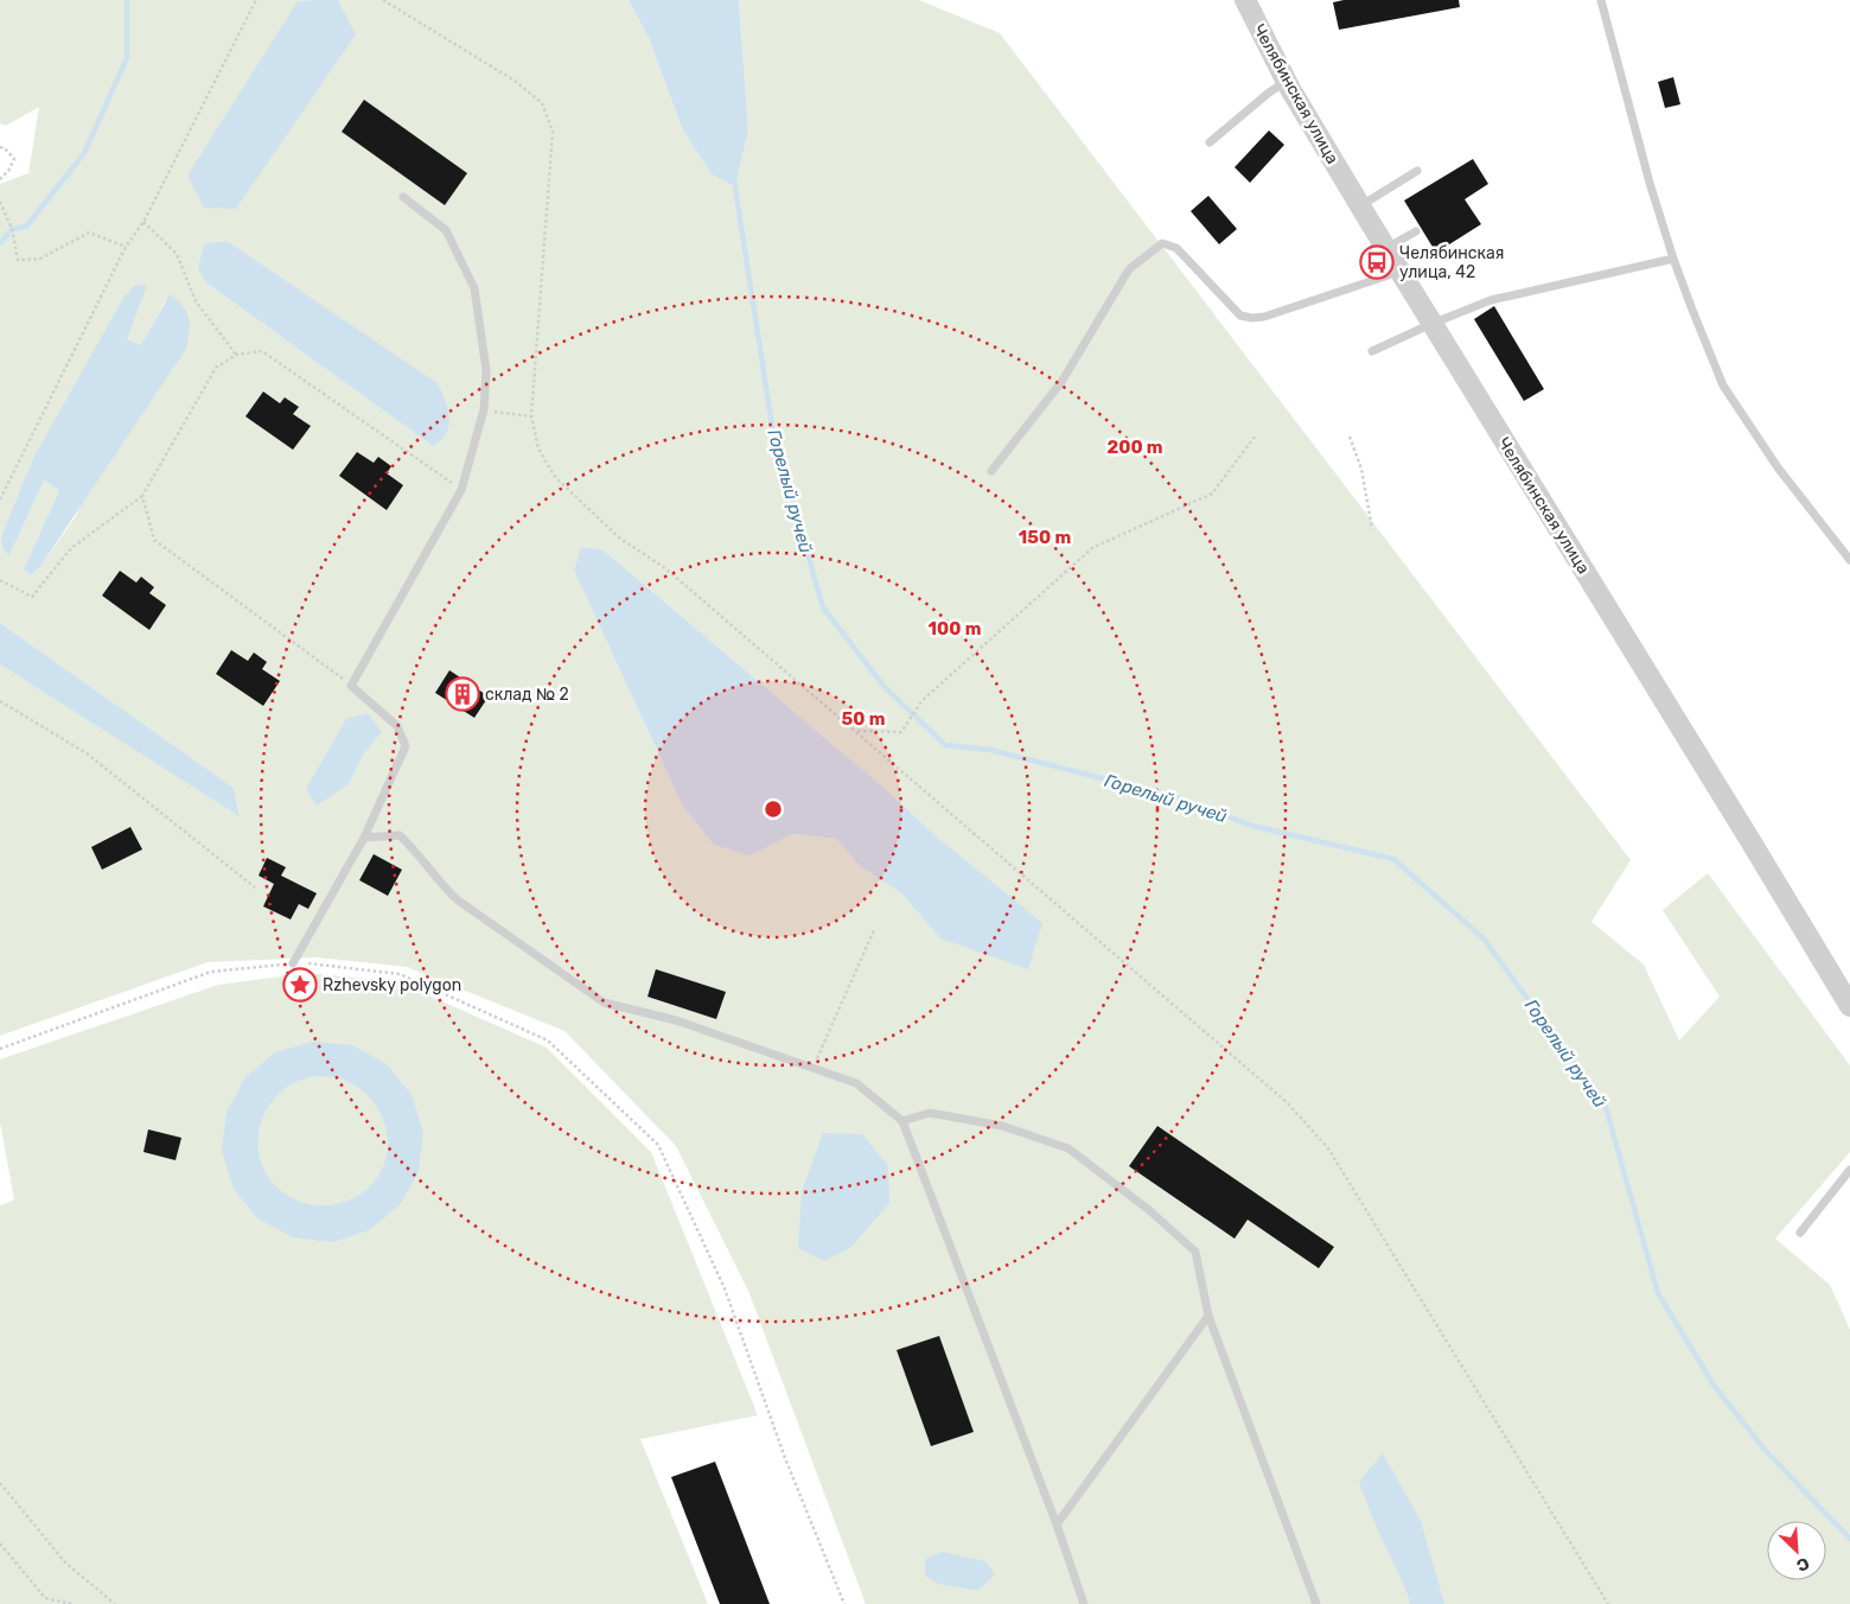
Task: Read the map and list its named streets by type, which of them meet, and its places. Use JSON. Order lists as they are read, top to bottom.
{
  "streets": {
    "street": ["Челябинская улица"]
  },
  "water": ["Горелый ручей"],
  "places": {
    "bus stop": ["Челябинская улица, 42"],
    "building": ["склад № 2"],
    "place": ["Rzhevsky polygon"]
  },
  "north": "bottom right",
  "rings": [
    "200 m",
    "150 m",
    "100 m",
    "50 m"
  ]
}
